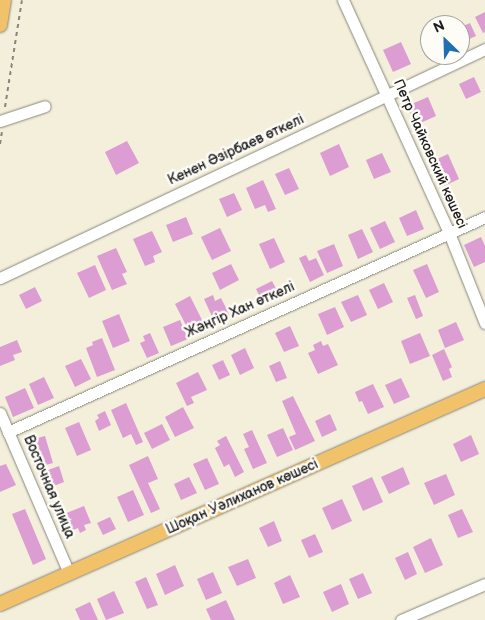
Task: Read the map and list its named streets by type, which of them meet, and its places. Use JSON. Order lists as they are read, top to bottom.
{
  "streets": {
    "main road": ["Шоқан Уәлиханов көшесі"],
    "street": [
      "Кенен Әзірбаев өткелі",
      "Петр Чайковский көшесі",
      "Жәңгір Хан өткелі",
      "Восточная улица"
    ]
  },
  "crossings": [
    ["Кенен Әзірбаев өткелі", "Петр Чайковский көшесі"],
    ["Петр Чайковский көшесі", "Жәңгір Хан өткелі"],
    ["Жәңгір Хан өткелі", "Восточная улица"],
    ["Восточная улица", "Шоқан Уәлиханов көшесі"]
  ],
  "north": "top left"
}
